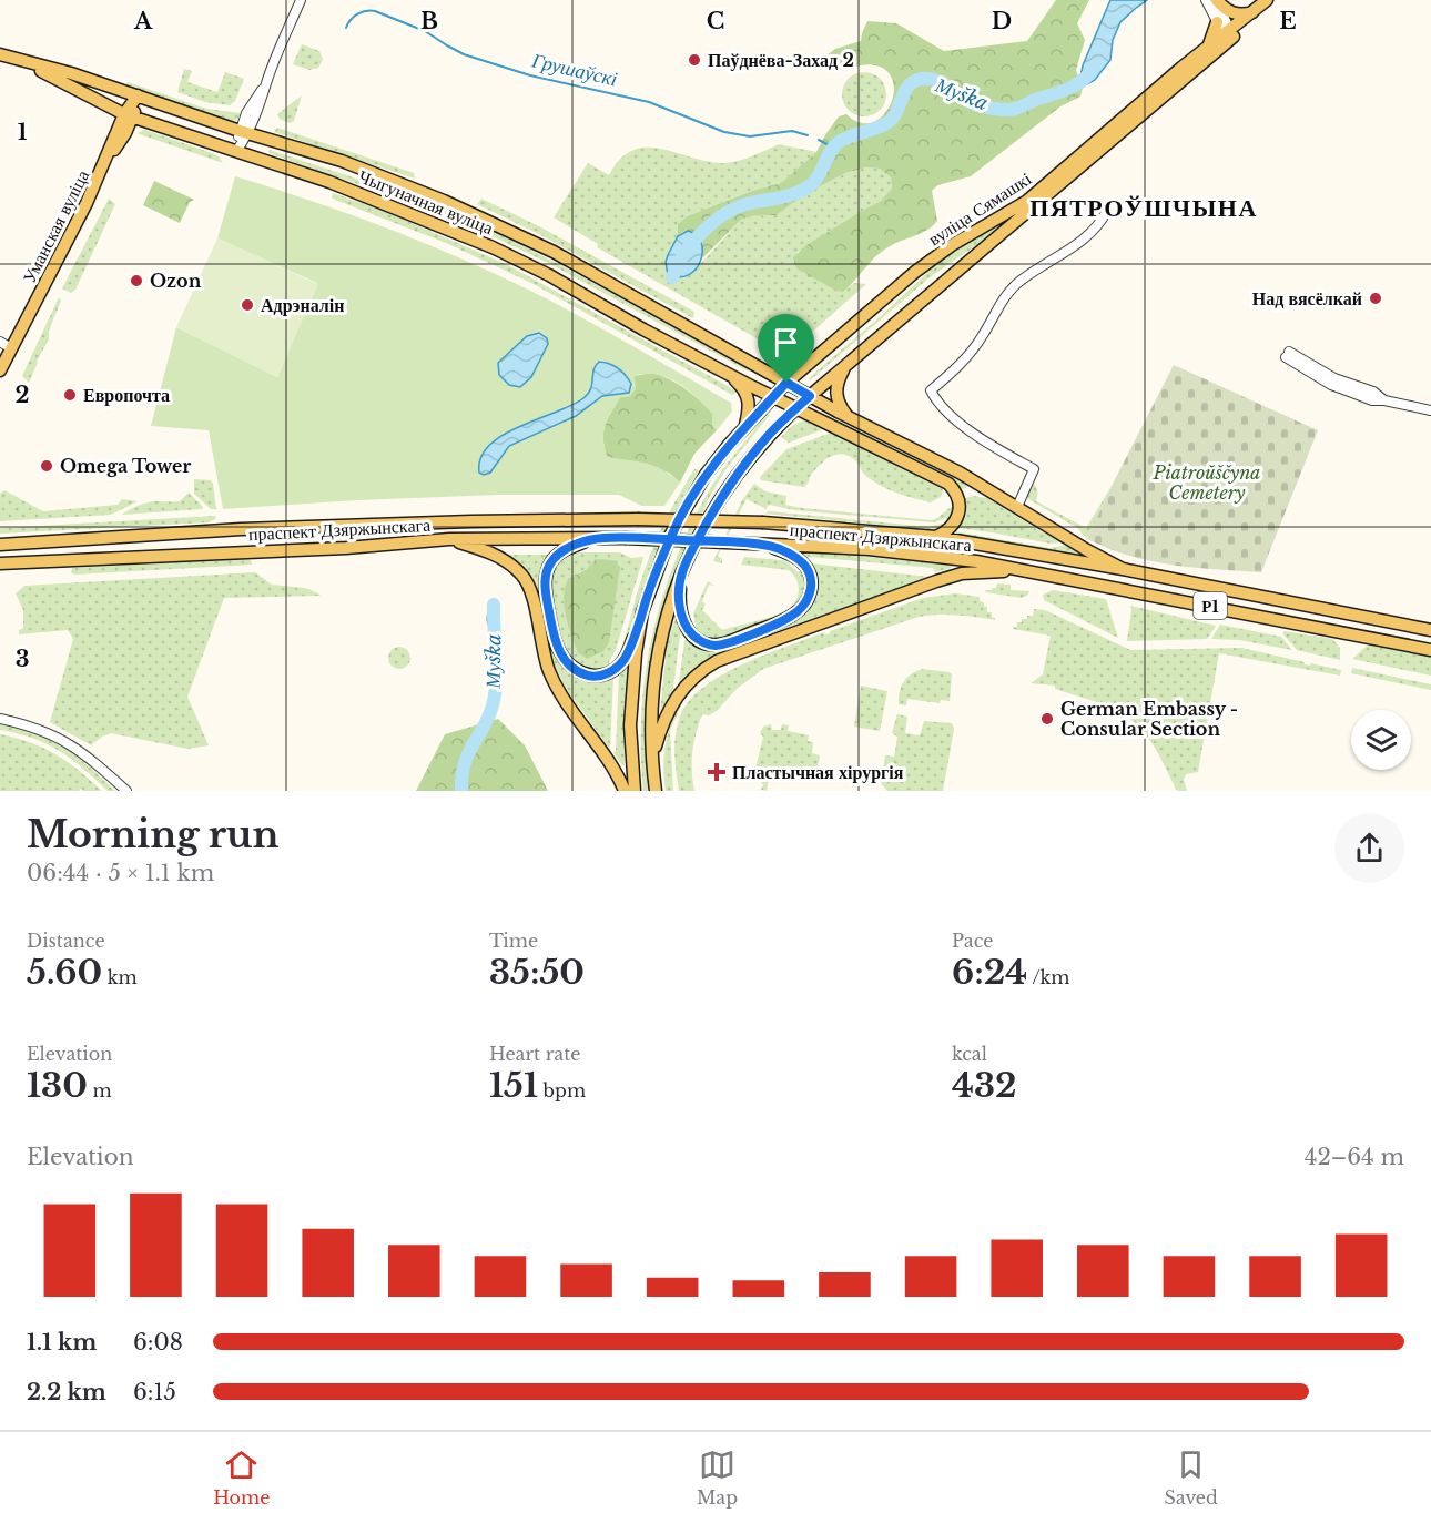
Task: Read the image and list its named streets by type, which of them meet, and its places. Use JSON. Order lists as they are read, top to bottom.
{
  "streets": {
    "main road": [
      "Чыгуначная вуліца",
      "вуліца Сямашкі",
      "Уманская вуліца",
      "праспект Дзяржынскага",
      "Р1"
    ]
  },
  "crossings": [
    ["Чыгуначная вуліца", "вуліца Сямашкі"],
    ["Чыгуначная вуліца", "Уманская вуліца"],
    ["Чыгуначная вуліца", "праспект Дзяржынскага"],
    ["Чыгуначная вуліца", "Р1"],
    ["вуліца Сямашкі", "Р1"],
    ["праспект Дзяржынскага", "Р1"]
  ],
  "districts": ["ПЯТРОЎШЧЫНА"],
  "water": ["Грушаўскі", "Муška"],
  "parks": ["Piatroŭščyna Cemetery"],
  "places": {
    "other": [
      "Паўднёва-Захад 2",
      "Ozon",
      "Над вясёлкай",
      "Адрэналін",
      "Европочта",
      "Omega Tower",
      "German Embassy - Consular Section"
    ],
    "health": ["Пластычная хірургія"]
  },
  "page": {
    "heading": ["Morning run", "06:44 · 5 × 1.1 km"],
    "stats": [
      ["Distance", "5.60 km"],
      ["Time", "35:50"],
      ["Pace", "6:24 /km"],
      ["Elevation", "130 m"],
      ["Heart rate", "151 bpm"],
      ["kcal", "432"]
    ],
    "chart": ["Elevation", "42–64 m"],
    "list": [
      {
        "name": "1.1 km",
        "note": "6:08"
      },
      {
        "name": "2.2 km",
        "note": "6:15"
      }
    ],
    "tabs": ["Home", "Map", "Saved"]
  },
  "grid": {
    "columns": [
      "A",
      "B",
      "C",
      "D",
      "E"
    ],
    "rows": ["1", "2", "3"]
  }
}
